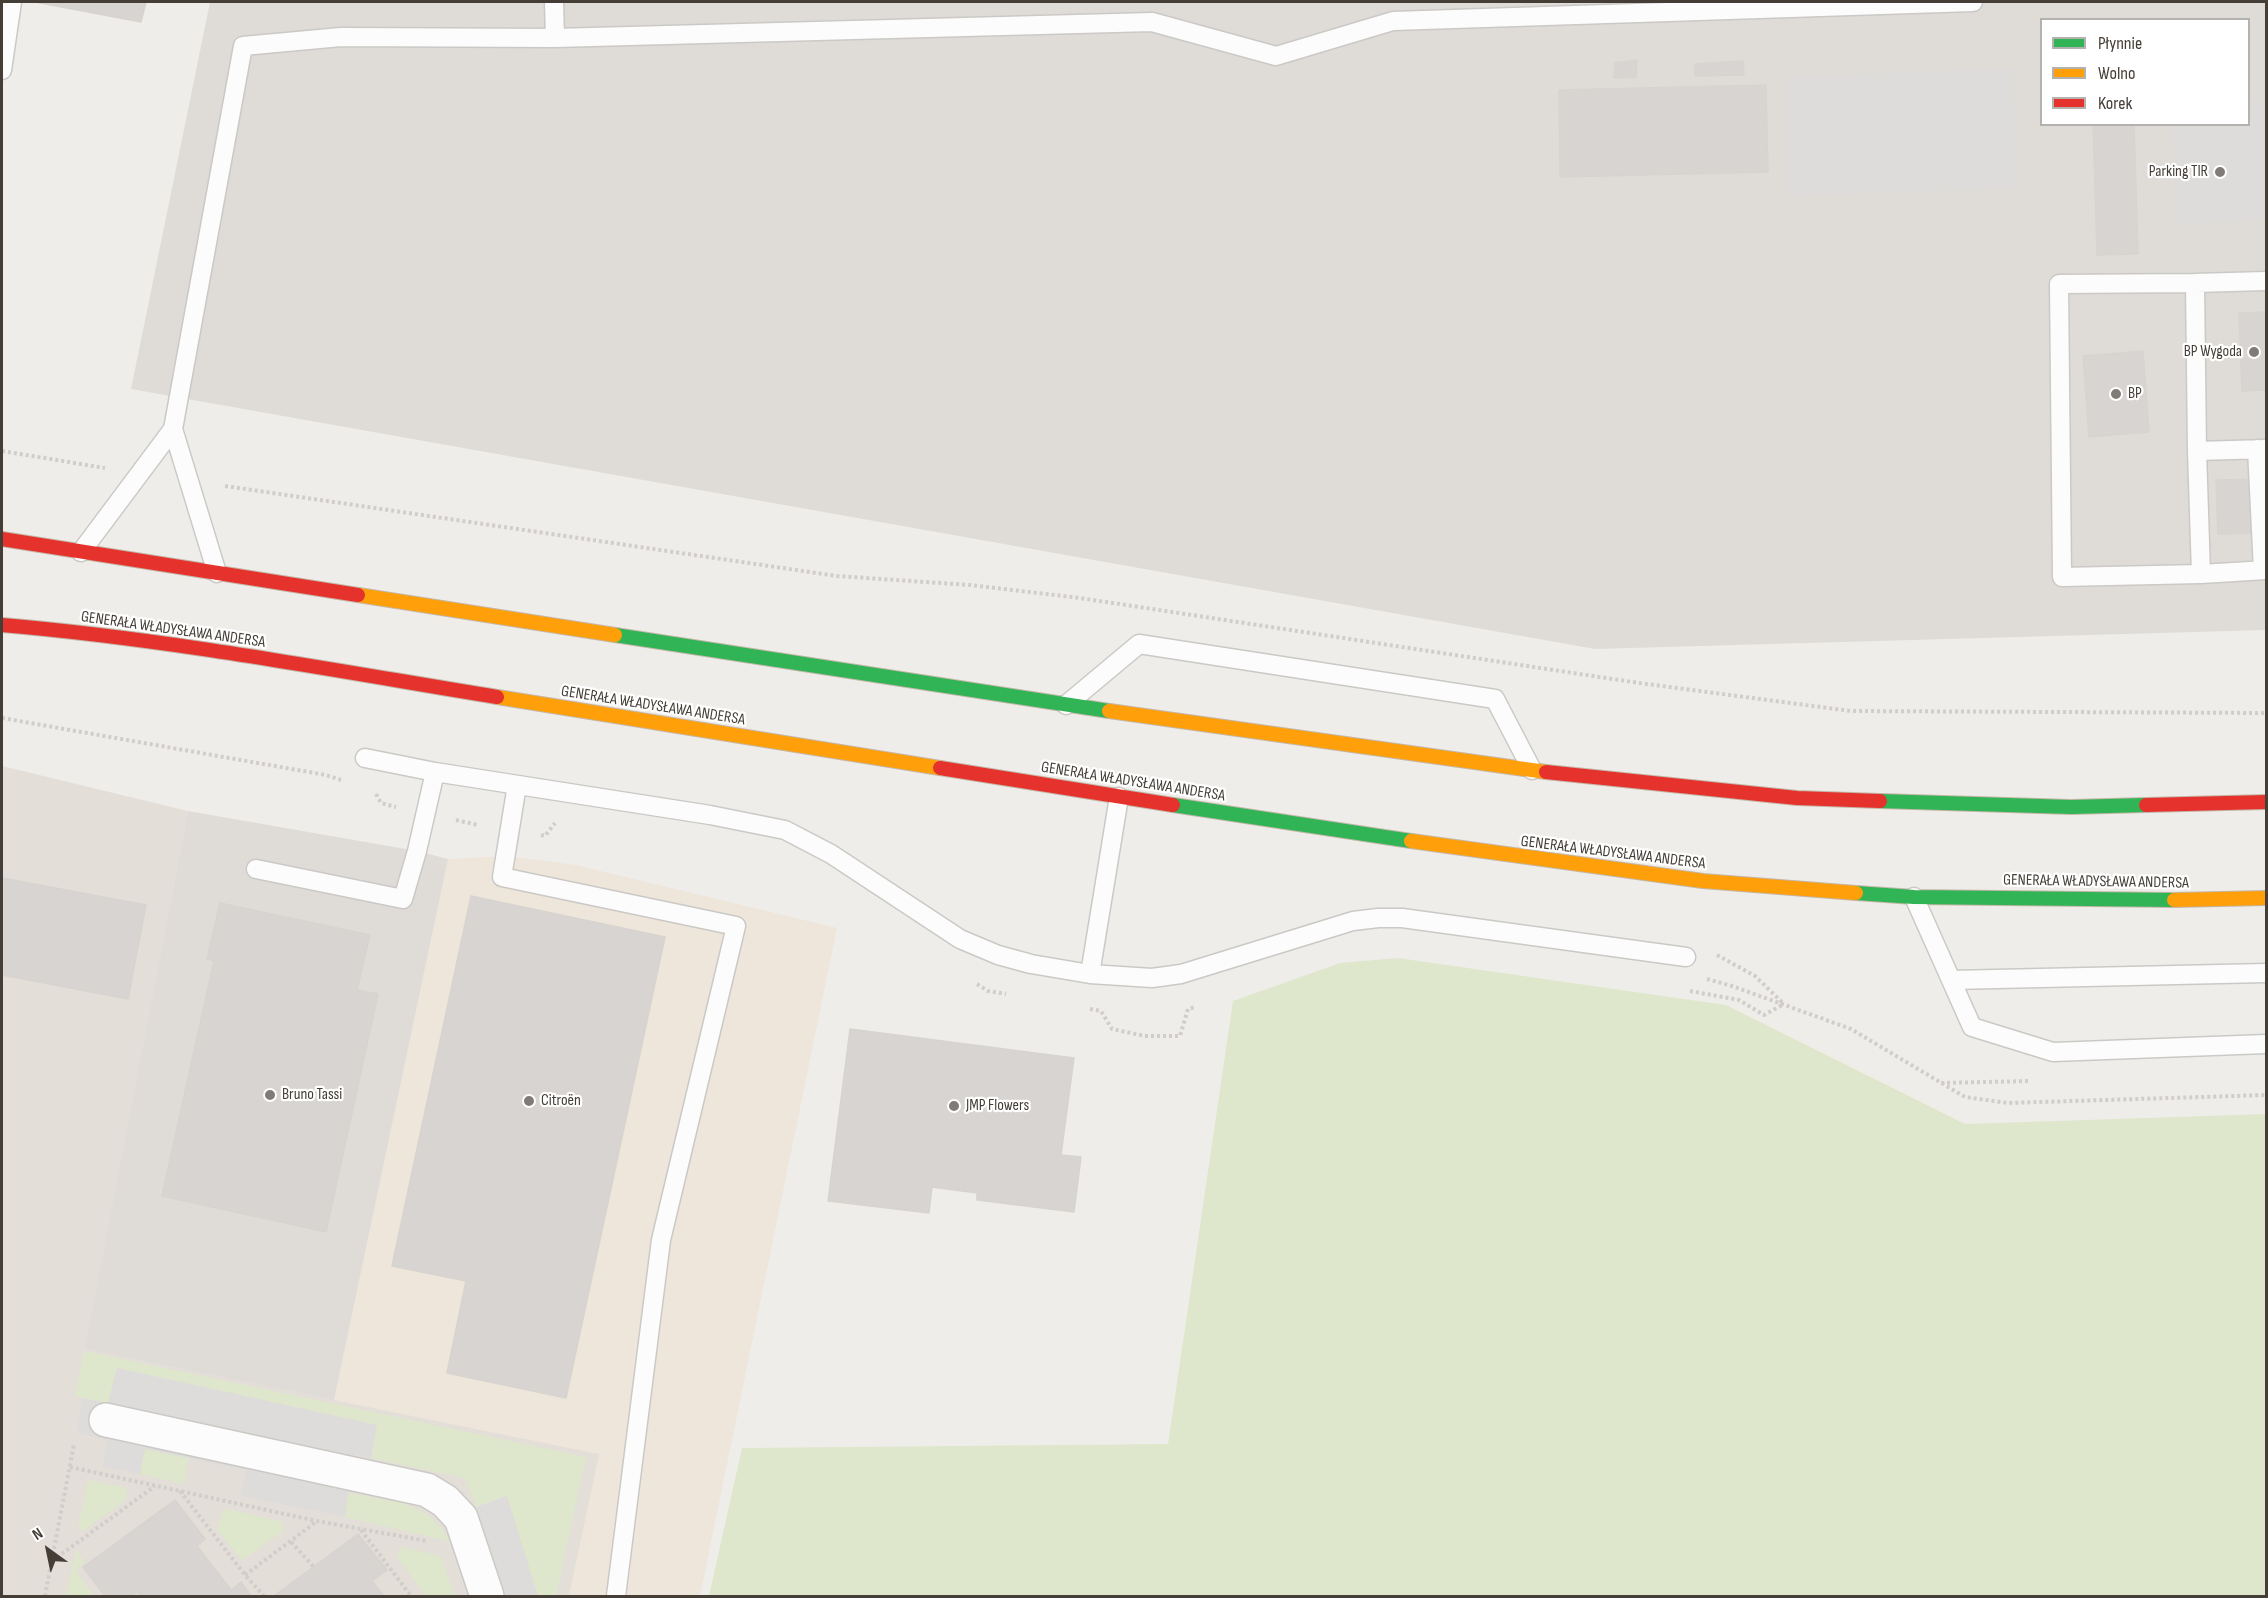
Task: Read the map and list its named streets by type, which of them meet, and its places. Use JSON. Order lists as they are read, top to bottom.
{
  "streets": {
    "highway": ["GENERAŁA WŁADYSŁAWA ANDERSA"]
  },
  "places": [
    "Parking TIR",
    "BP Wygoda",
    "BP",
    "Bruno Tassi",
    "Citroën",
    "JMP Flowers"
  ],
  "legend": ["Płynnie", "Wolno", "Korek"],
  "north": "top left"
}
